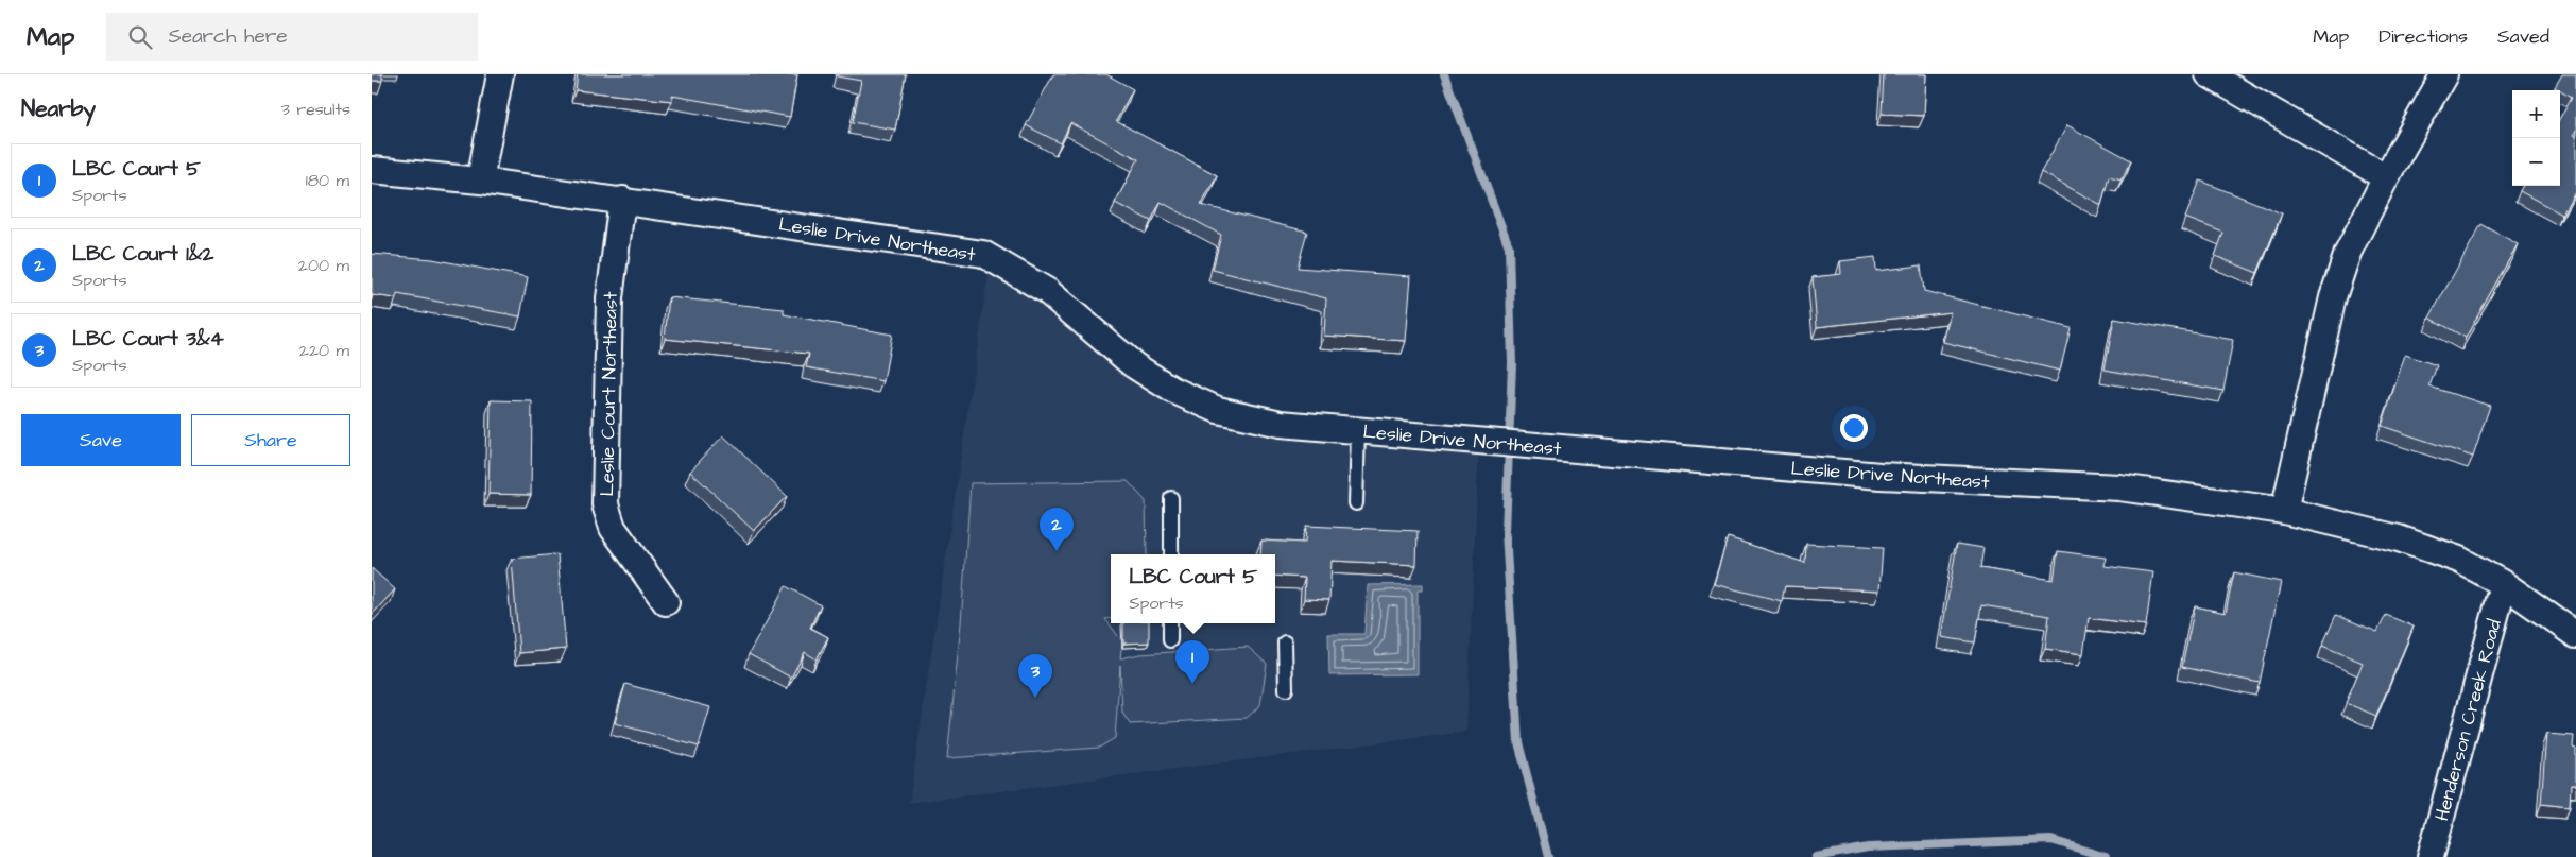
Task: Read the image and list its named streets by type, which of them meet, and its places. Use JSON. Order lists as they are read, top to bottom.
{
  "streets": {
    "street": ["Leslie Drive Northeast", "Leslie Court Northeast", "Henderson Creek Road"]
  },
  "crossings": [
    ["Leslie Drive Northeast", "Leslie Court Northeast"],
    ["Leslie Drive Northeast", "Henderson Creek Road"]
  ],
  "page": {
    "header": "Map",
    "search": "Search here",
    "nav": ["Map", "Directions", "Saved"],
    "heading": ["Nearby", "3 results"],
    "map_buttons": ["+", "−"],
    "list": [
      {
        "mark": "1",
        "name": "LBC Court 5",
        "note": "Sports",
        "value": "180 m"
      },
      {
        "mark": "2",
        "name": "LBC Court 1&2",
        "note": "Sports",
        "value": "200 m"
      },
      {
        "mark": "3",
        "name": "LBC Court 3&4",
        "note": "Sports",
        "value": "220 m"
      }
    ],
    "buttons": ["Save", "Share"],
    "pins": ["2", "1", "3"],
    "popup": ["LBC Court 5", "Sports"]
  }
}
